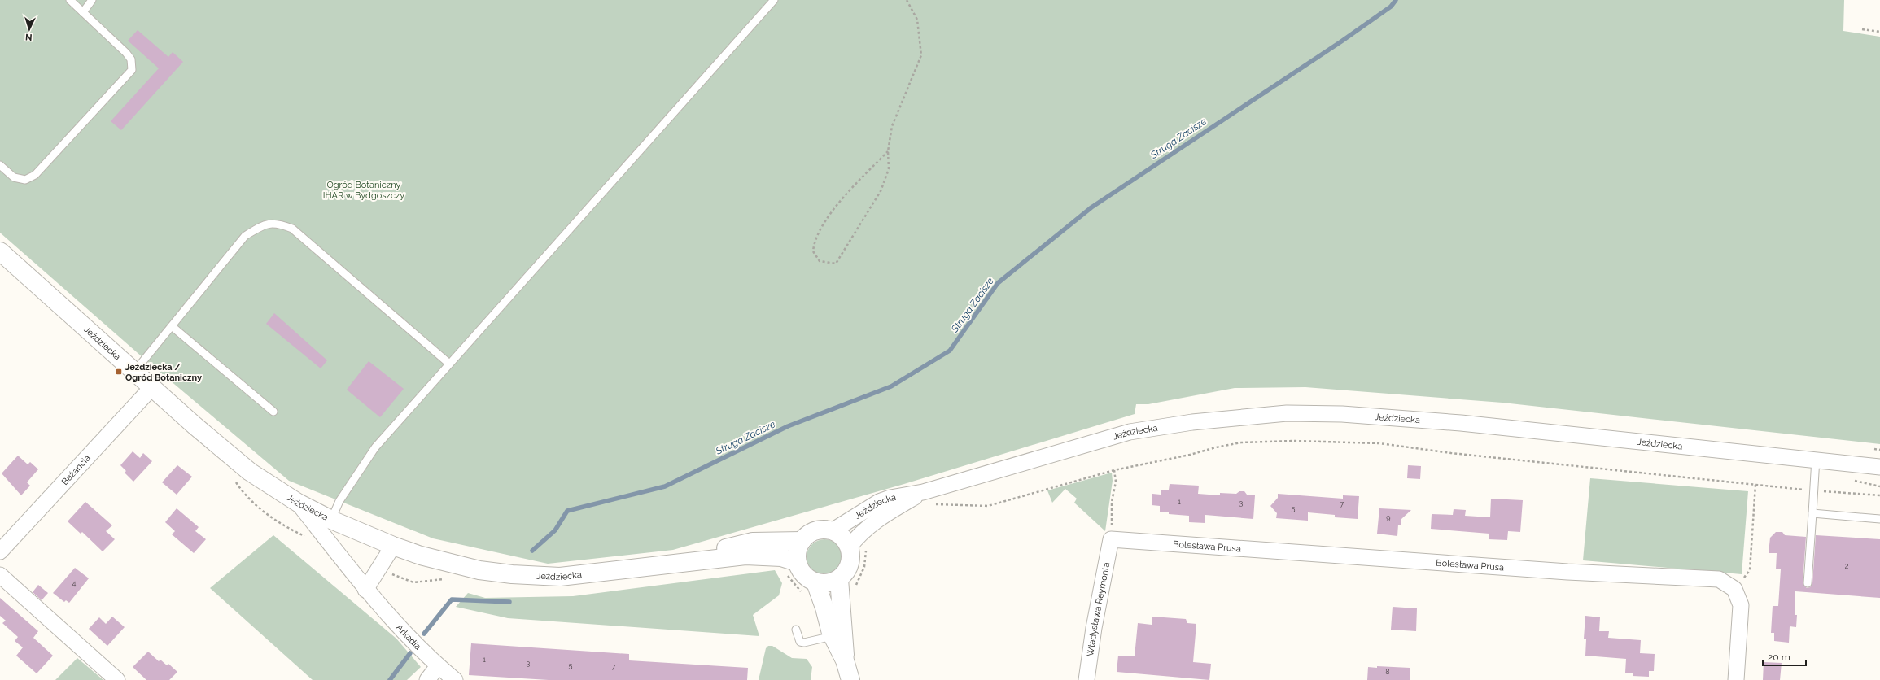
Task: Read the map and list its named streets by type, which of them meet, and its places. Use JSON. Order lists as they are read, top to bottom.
{
  "streets": {
    "street": [
      "Jeździecka",
      "Bażancia",
      "Bolesława Prusa",
      "Władysława Reymonta",
      "Arkadia"
    ]
  },
  "crossings": [
    ["Jeździecka", "Bażancia"],
    ["Jeździecka", "Arkadia"],
    ["Bolesława Prusa", "Władysława Reymonta"]
  ],
  "water": ["Struga Zacisze"],
  "parks": ["Ogród Botaniczny IHAR w Bydgoszczy"],
  "places": {
    "transit": ["Jeździecka / Ogród Botaniczny"]
  },
  "house_numbers": [
    "1",
    "3",
    "7",
    "5",
    "9",
    "2",
    "4",
    "1",
    "3",
    "5",
    "7",
    "8"
  ],
  "scale_bar": "20 m",
  "north": "bottom"
}
